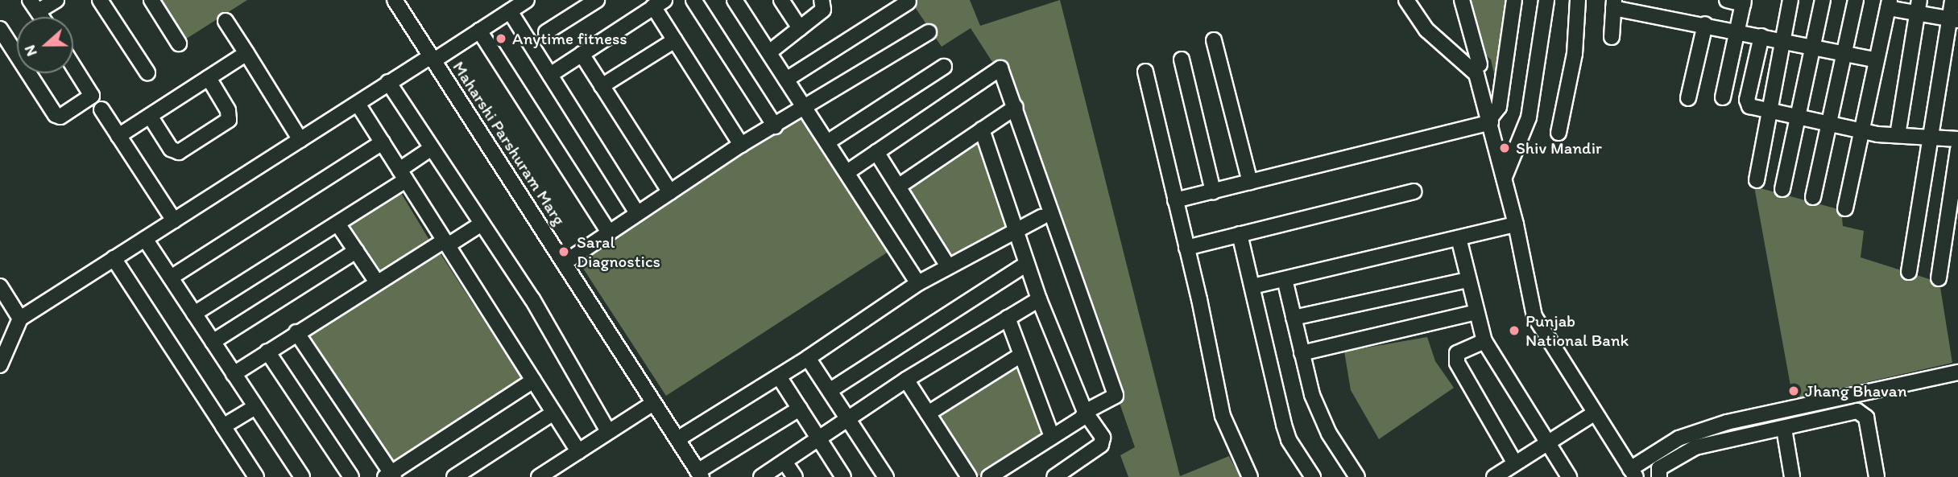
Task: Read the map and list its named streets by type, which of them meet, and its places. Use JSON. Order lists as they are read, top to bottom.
{
  "streets": {
    "street": ["Maharshi Parshuram Marg"]
  },
  "places": [
    "Anytime fitness",
    "Shiv Mandir",
    "Saral Diagnostics",
    "Punjab National Bank",
    "Jhang Bhavan"
  ],
  "north": "left"
}
